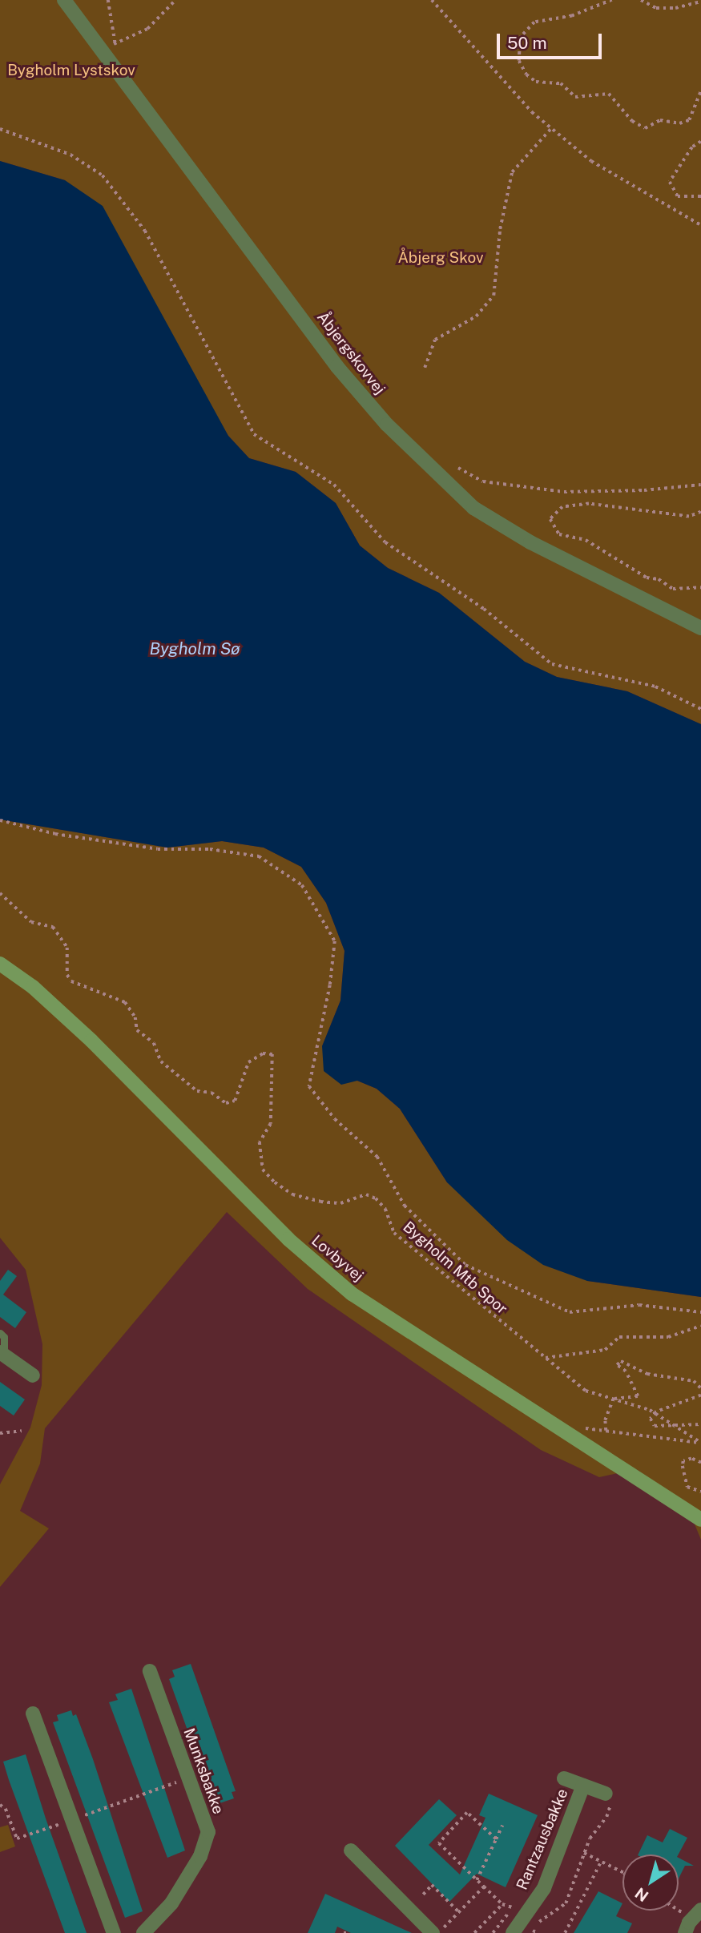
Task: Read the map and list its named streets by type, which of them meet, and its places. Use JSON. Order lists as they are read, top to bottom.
{
  "streets": {
    "street": [
      "Åbjergskovvej",
      "Lovbyvej",
      "Munksbakke",
      "Rantzausbakke"
    ],
    "path": ["Bygholm Mtb Spor"]
  },
  "water": ["Bygholm Sø"],
  "parks": ["Bygholm Lystskov", "Åbjerg Skov"],
  "scale_bar": "50 m",
  "north": "bottom left"
}
